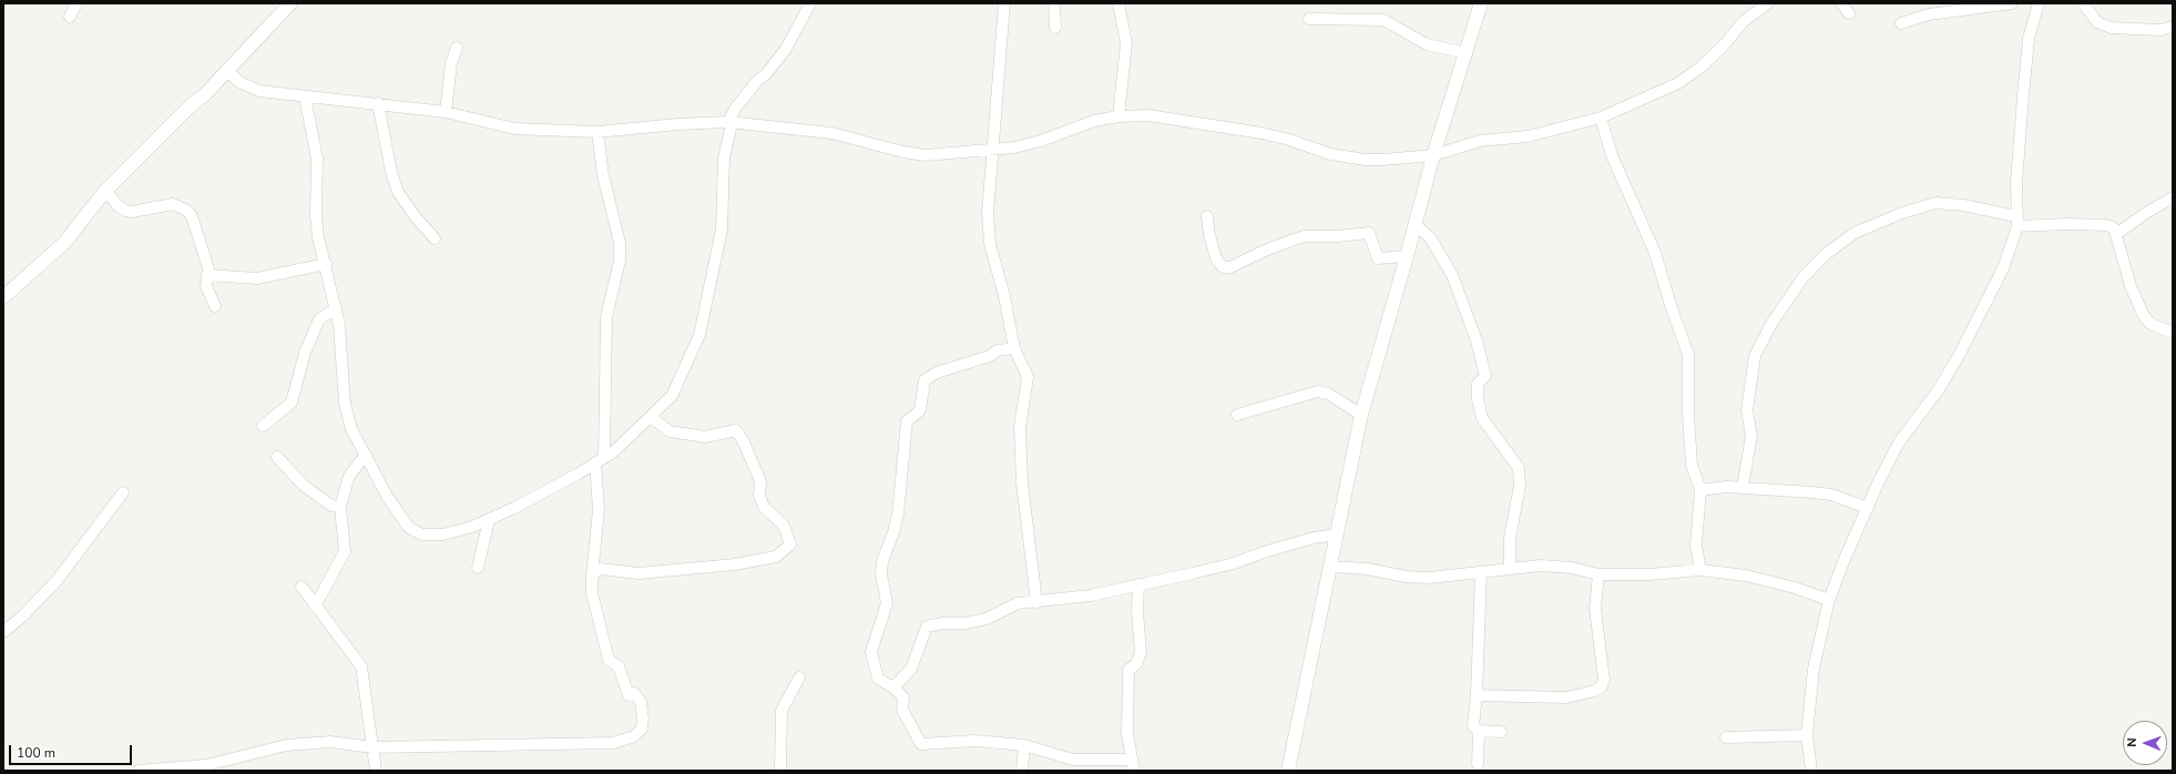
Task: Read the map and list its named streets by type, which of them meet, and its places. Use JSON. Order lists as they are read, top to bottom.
{
  "scale_bar": "100 m",
  "north": "left"
}
